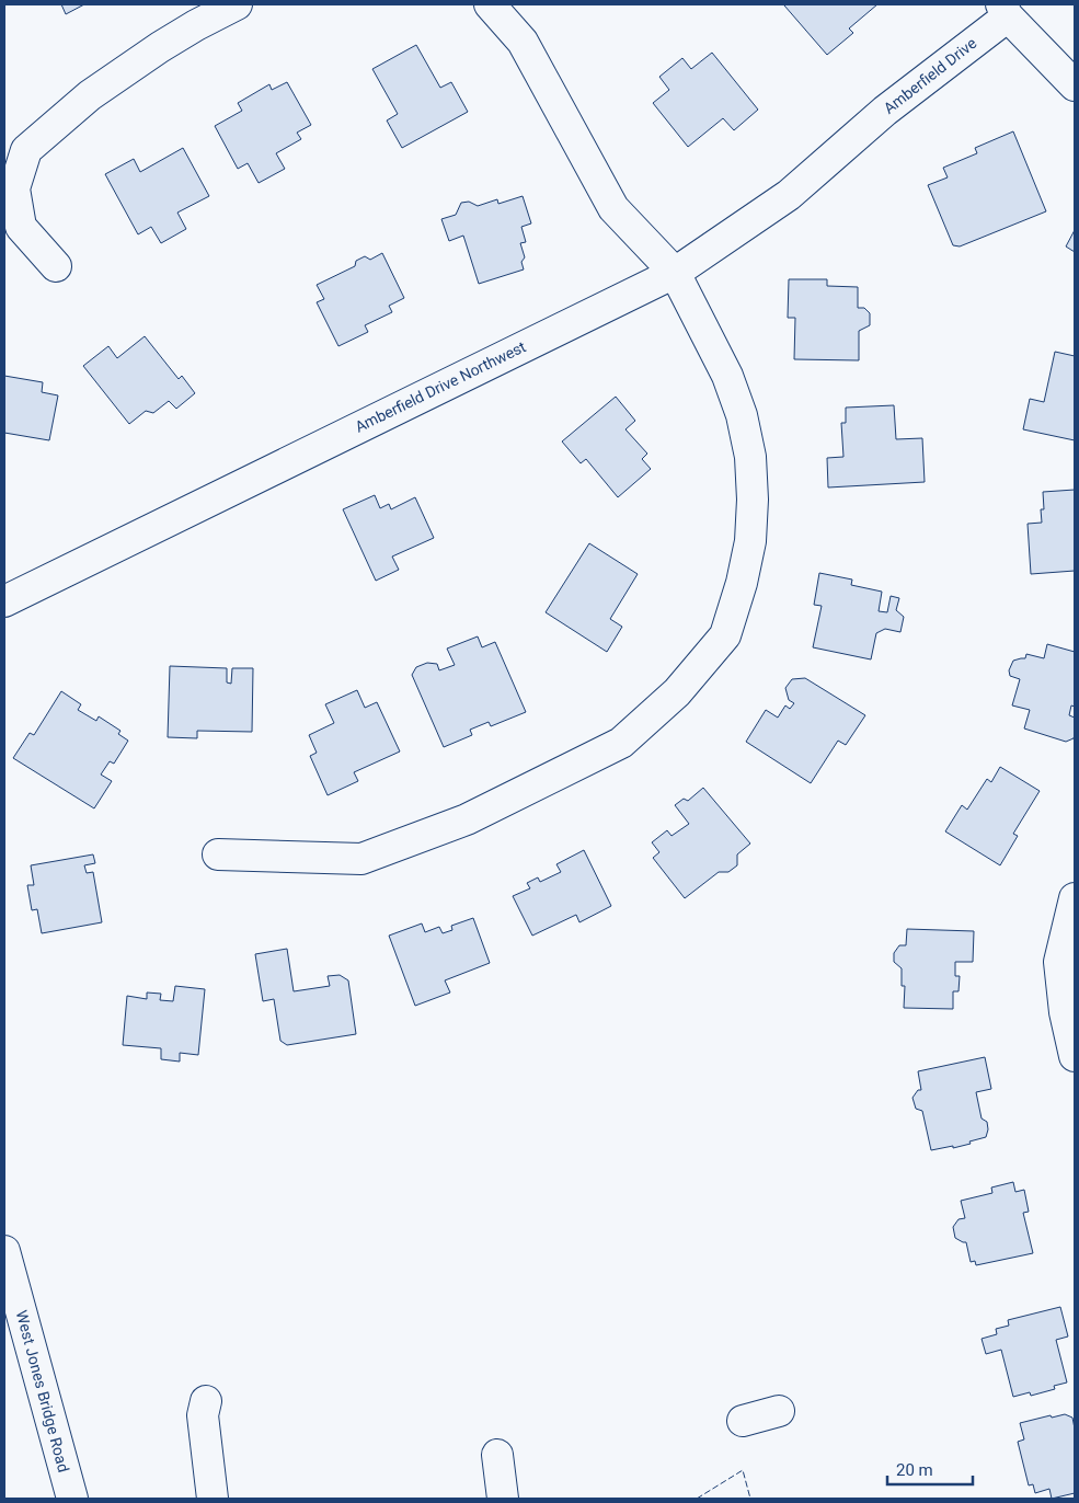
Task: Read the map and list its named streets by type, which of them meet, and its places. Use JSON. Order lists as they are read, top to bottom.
{
  "streets": {
    "street": ["Amberfield Drive", "Amberfield Drive Northwest", "West Jones Bridge Road"]
  },
  "crossings": [
    ["Amberfield Drive", "Amberfield Drive Northwest"]
  ],
  "scale_bar": "20 m"
}
